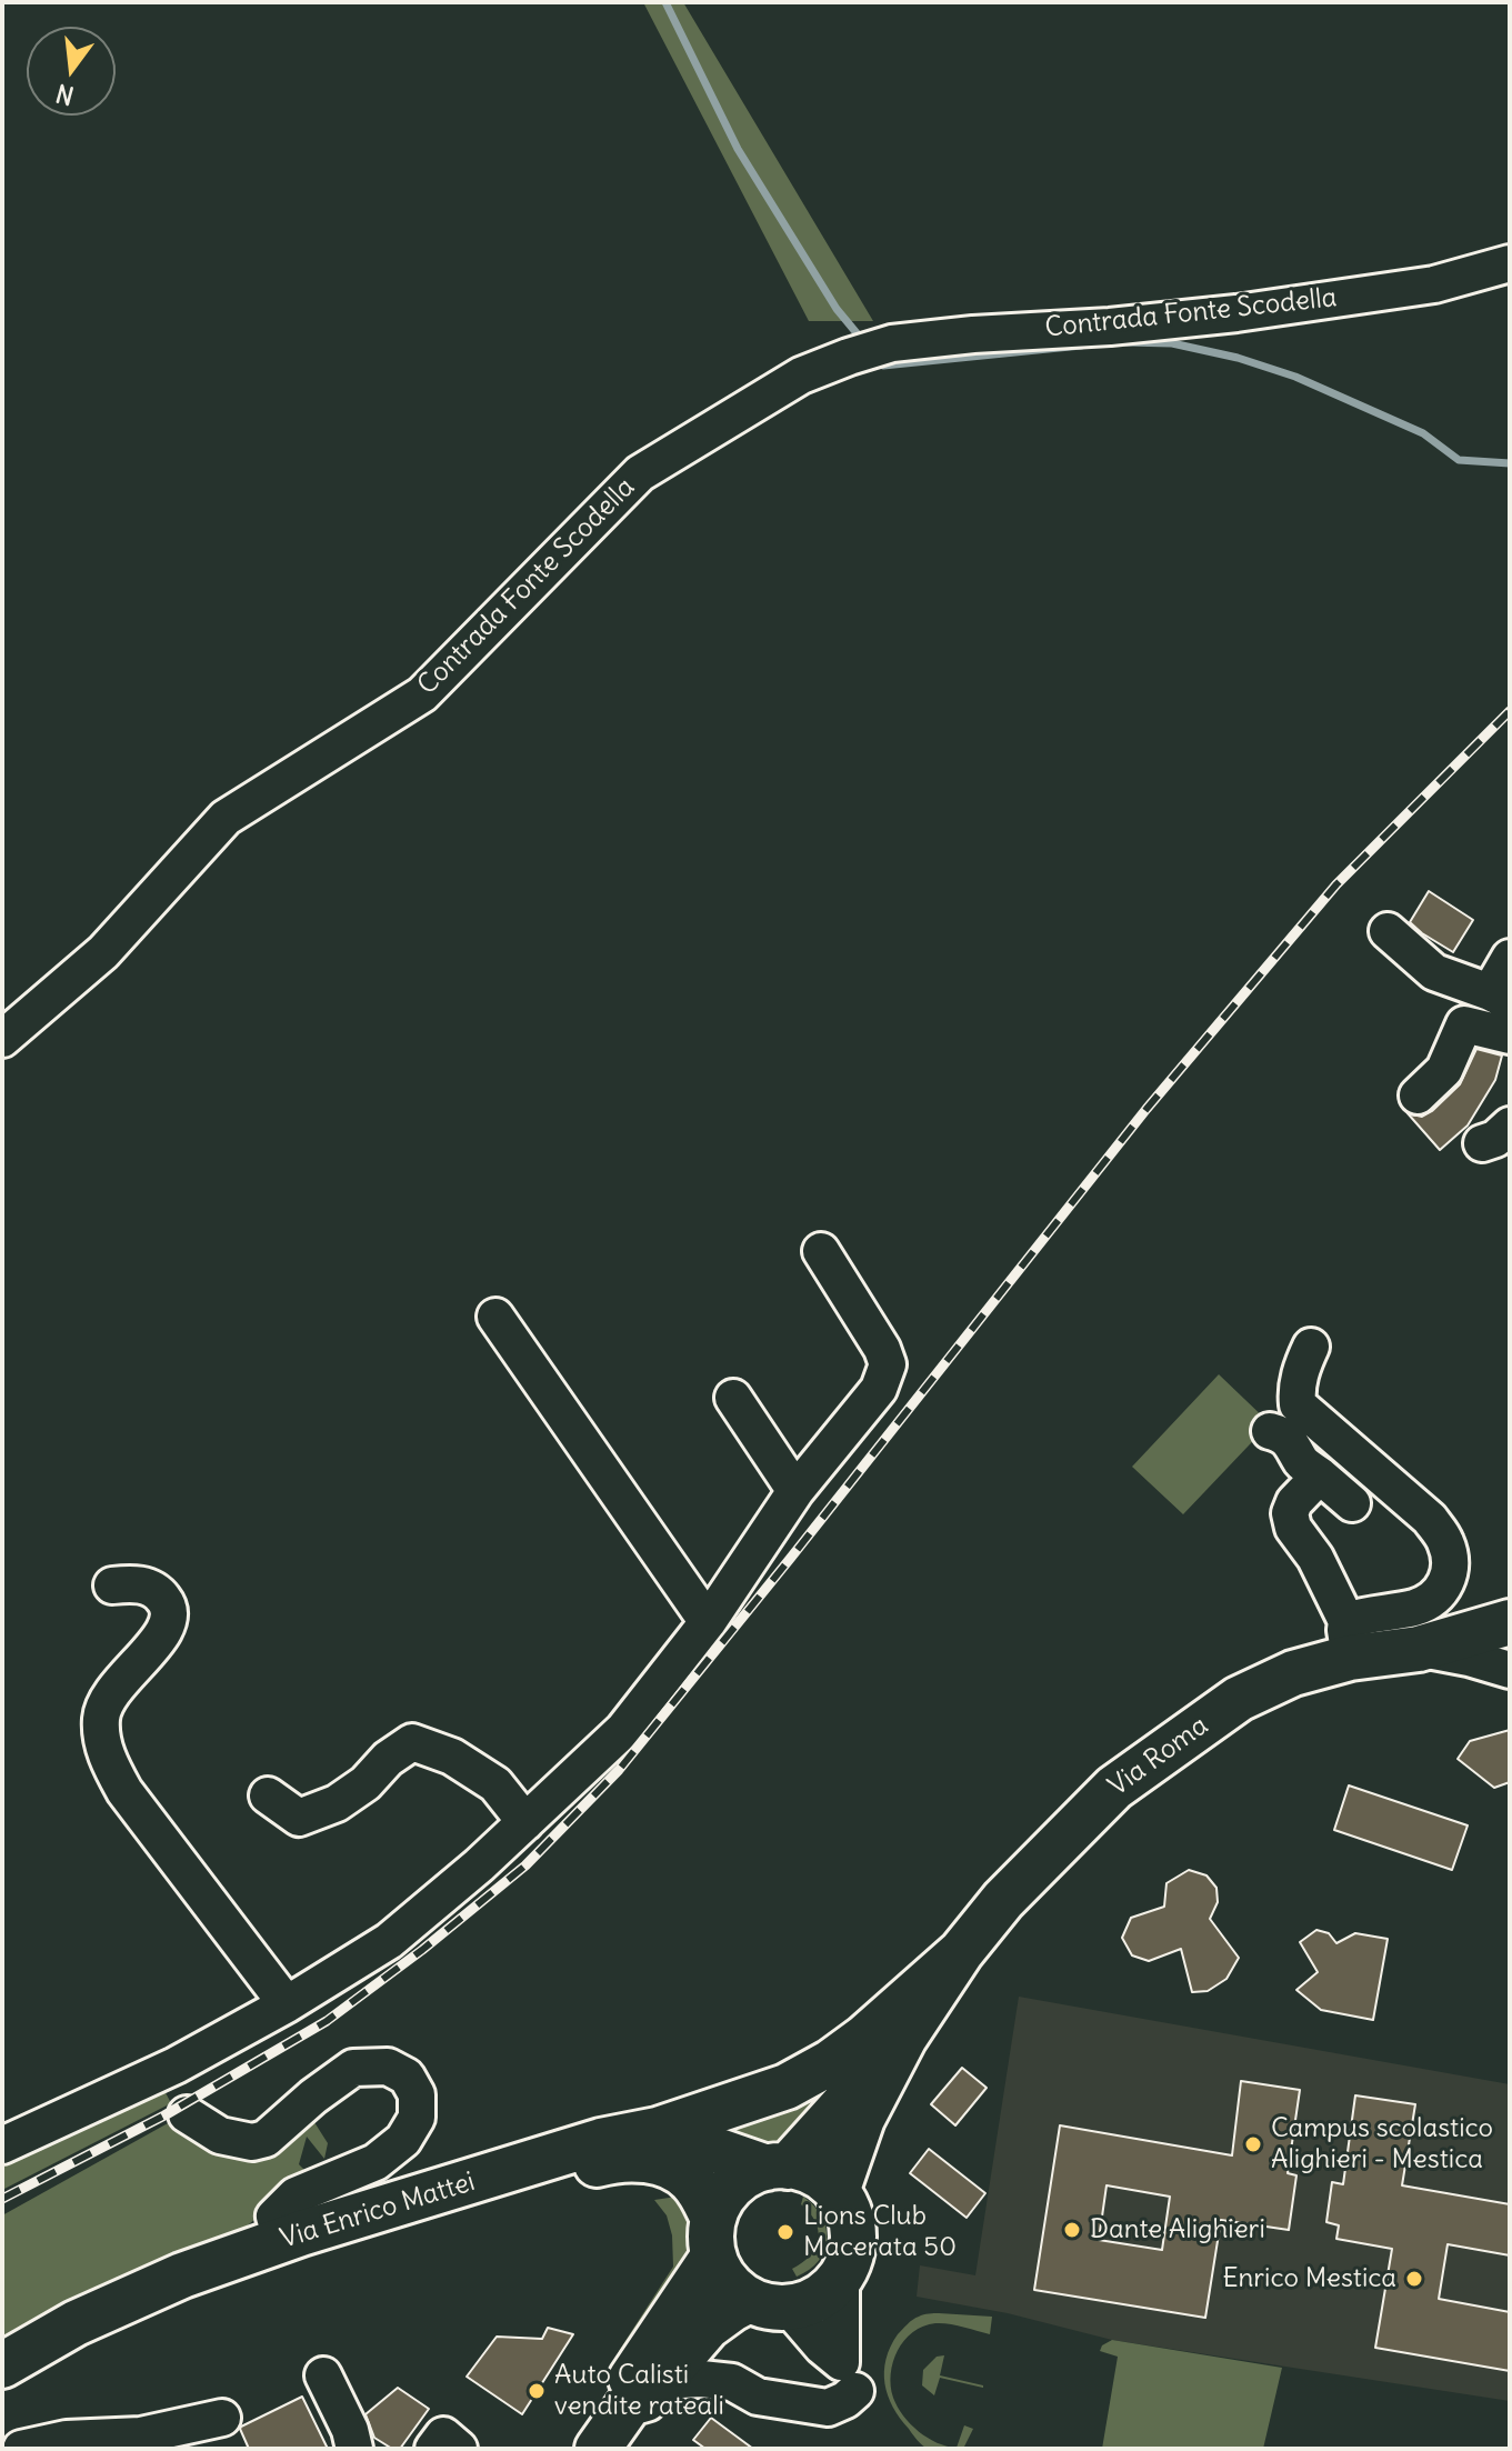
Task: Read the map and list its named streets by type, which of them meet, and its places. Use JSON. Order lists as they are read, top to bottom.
{
  "streets": {
    "main road": ["Via Roma", "Via Enrico Mattei"],
    "street": ["Contrada Fonte Scodella"]
  },
  "crossings": [
    ["Via Roma", "Via Enrico Mattei"]
  ],
  "places": [
    "Campus scolastico Alighieri - Mestica",
    "Dante Alighieri",
    "Lions Club Macerata 50",
    "Enrico Mestica",
    "Auto Calisti vendite rateali"
  ],
  "north": "bottom"
}
